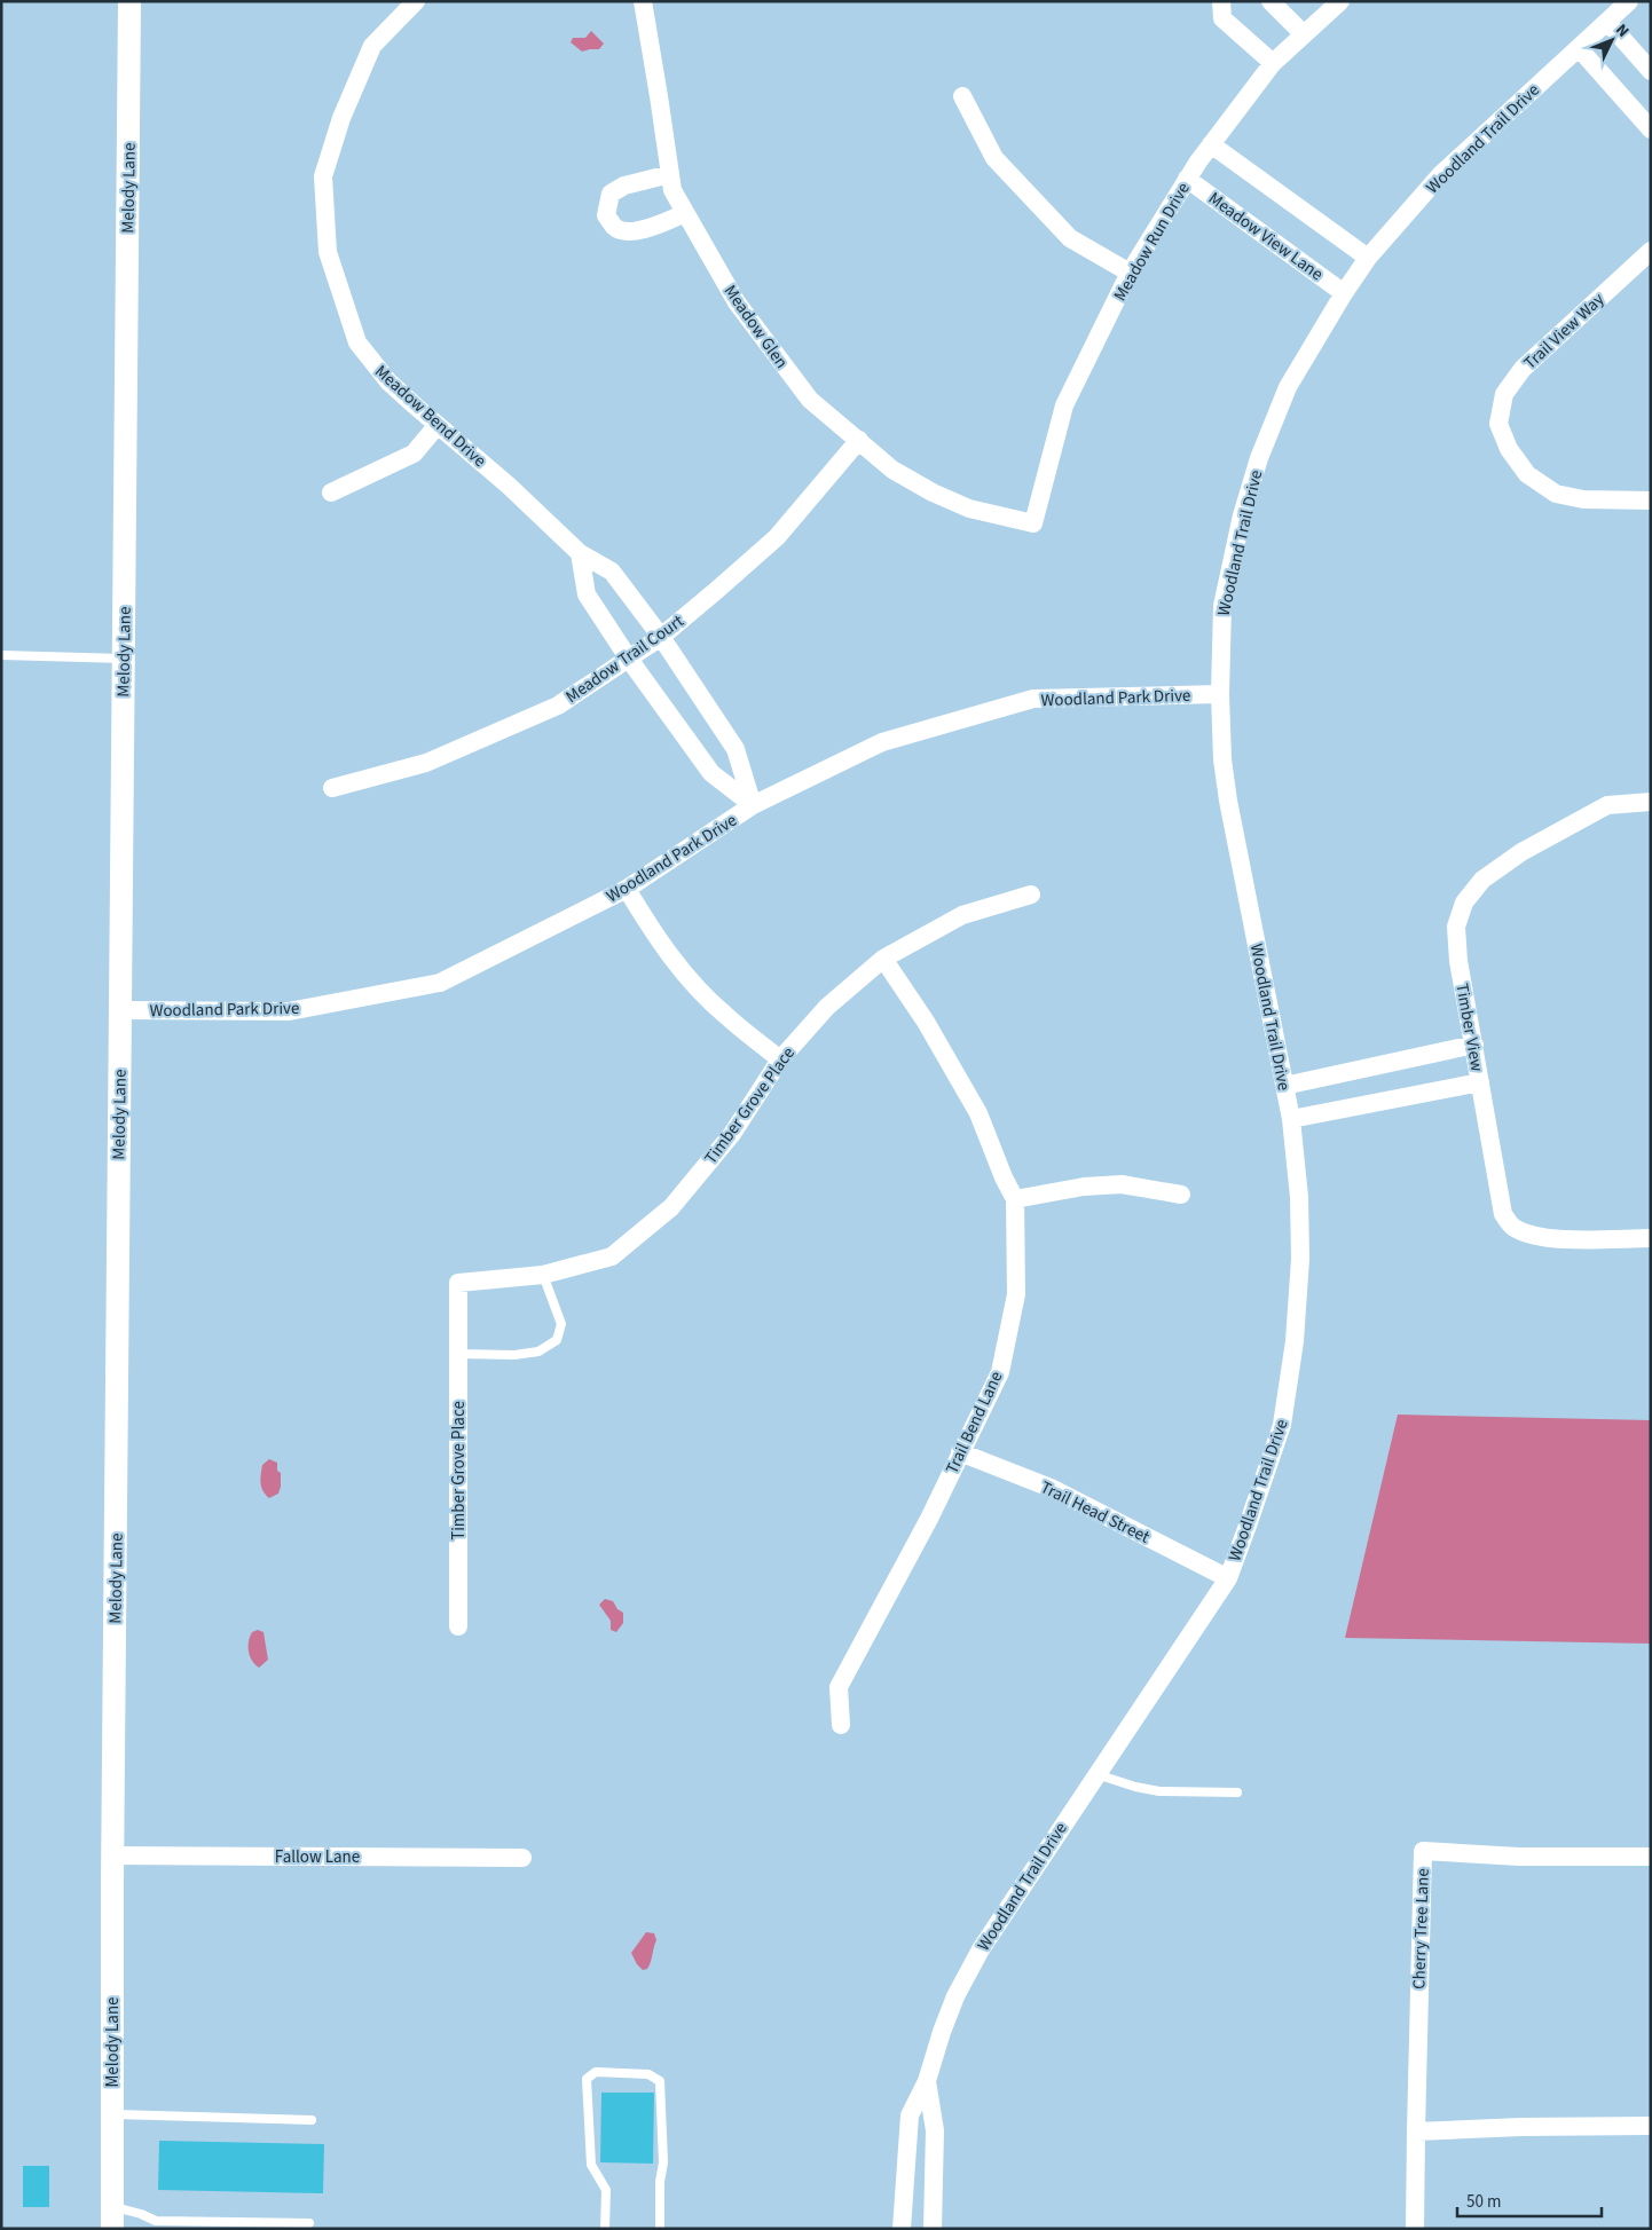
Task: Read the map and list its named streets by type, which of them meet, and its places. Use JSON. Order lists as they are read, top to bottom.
{
  "streets": {
    "street": [
      "Woodland Trail Drive",
      "Melody Lane",
      "Meadow View Lane",
      "Meadow Run Drive",
      "Meadow Glen",
      "Trail View Way",
      "Meadow Bend Drive",
      "Meadow Trail Court",
      "Woodland Park Drive",
      "Timber View",
      "Timber Grove Place",
      "Trail Bend Lane",
      "Trail Head Street",
      "Fallow Lane",
      "Cherry Tree Lane"
    ]
  },
  "crossings": [
    ["Woodland Trail Drive", "Meadow View Lane"],
    ["Woodland Trail Drive", "Woodland Park Drive"],
    ["Woodland Trail Drive", "Trail Head Street"],
    ["Melody Lane", "Woodland Park Drive"],
    ["Melody Lane", "Fallow Lane"],
    ["Meadow View Lane", "Meadow Run Drive"],
    ["Meadow Run Drive", "Meadow Glen"],
    ["Meadow Glen", "Meadow Trail Court"],
    ["Meadow Bend Drive", "Meadow Trail Court"],
    ["Meadow Bend Drive", "Woodland Park Drive"],
    ["Timber Grove Place", "Trail Bend Lane"],
    ["Trail Bend Lane", "Trail Head Street"]
  ],
  "scale_bar": "50 m",
  "north": "top right"
}
